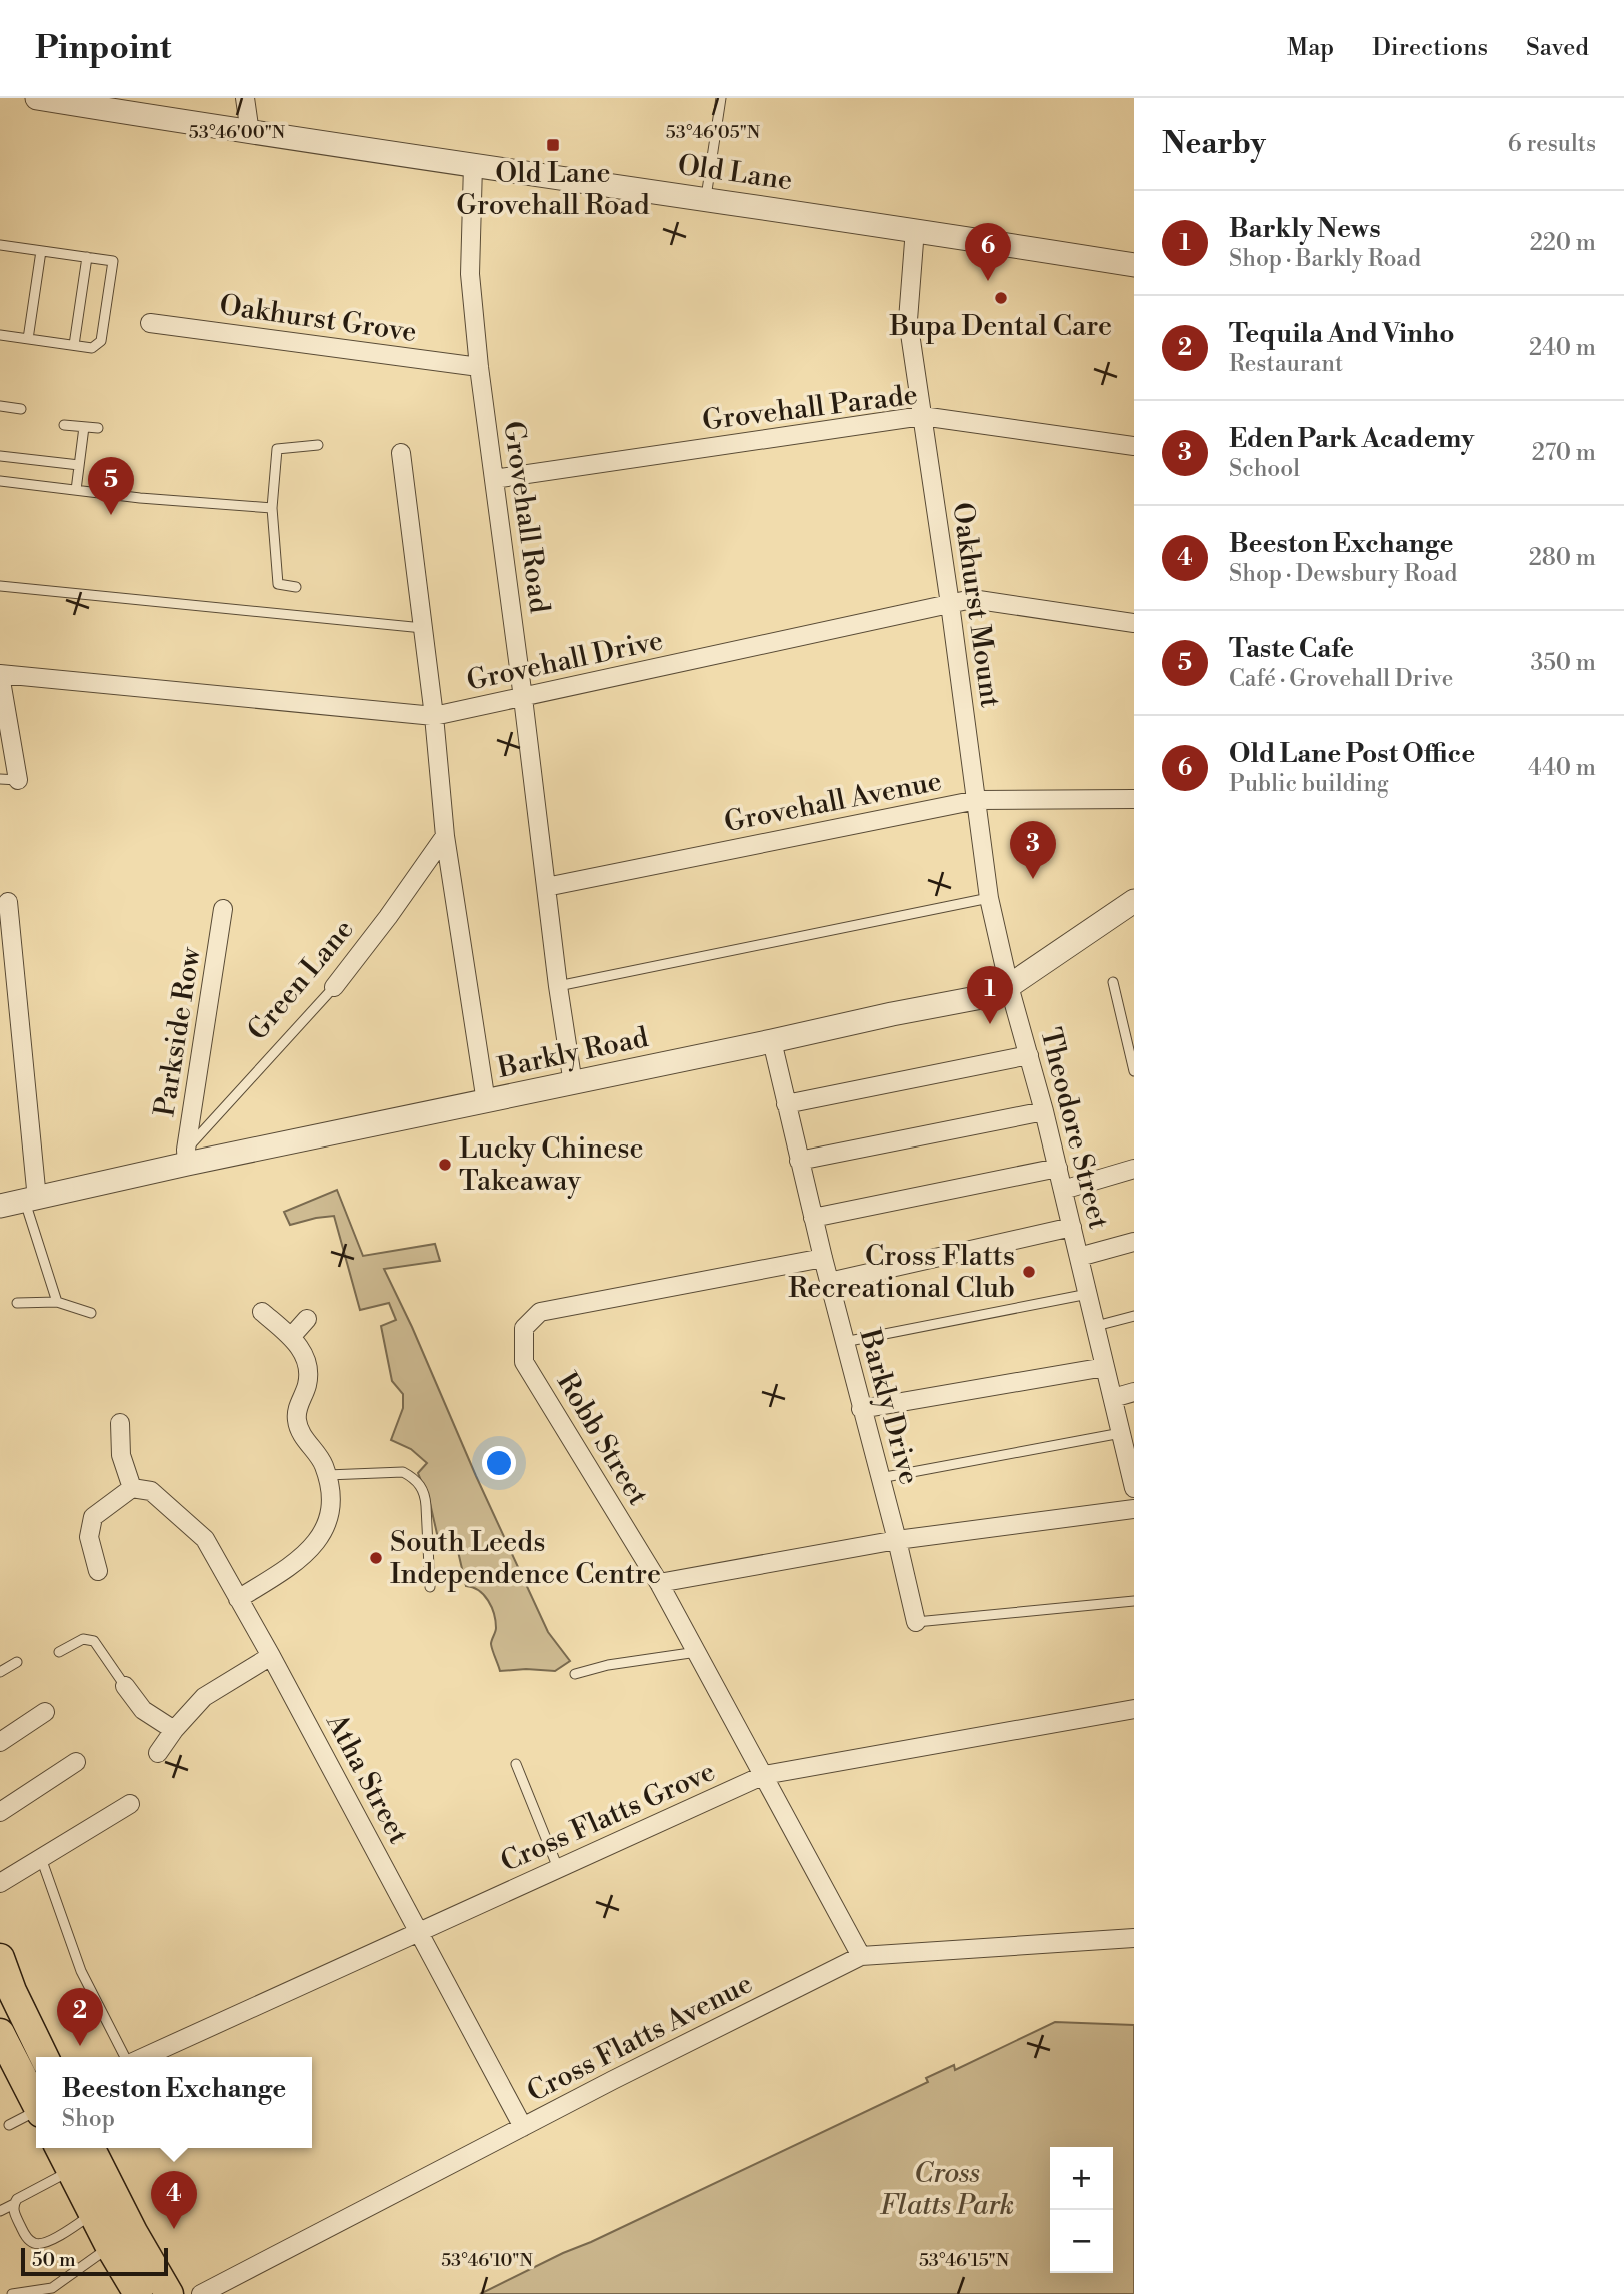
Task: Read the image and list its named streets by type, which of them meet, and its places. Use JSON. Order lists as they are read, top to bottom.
{
  "streets": {
    "street": [
      "Old Lane",
      "Oakhurst Grove",
      "Grovehall Parade",
      "Grovehall Road",
      "Oakhurst Mount",
      "Grovehall Drive",
      "Grovehall Avenue",
      "Green Lane",
      "Parkside Row",
      "Barkly Road",
      "Theodore Street",
      "Barkly Drive",
      "Robb Street",
      "Atha Street",
      "Cross Flatts Grove",
      "Cross Flatts Avenue"
    ]
  },
  "crossings": [
    ["Old Lane", "Grovehall Road"],
    ["Old Lane", "Oakhurst Mount"],
    ["Oakhurst Grove", "Grovehall Road"],
    ["Grovehall Parade", "Grovehall Road"],
    ["Grovehall Parade", "Oakhurst Mount"],
    ["Grovehall Road", "Grovehall Drive"],
    ["Grovehall Road", "Grovehall Avenue"],
    ["Grovehall Road", "Barkly Road"],
    ["Oakhurst Mount", "Grovehall Drive"],
    ["Oakhurst Mount", "Grovehall Avenue"],
    ["Oakhurst Mount", "Barkly Road"],
    ["Oakhurst Mount", "Theodore Street"],
    ["Green Lane", "Parkside Row"],
    ["Green Lane", "Barkly Road"],
    ["Parkside Row", "Barkly Road"],
    ["Barkly Road", "Theodore Street"],
    ["Barkly Road", "Barkly Drive"],
    ["Barkly Drive", "Robb Street"],
    ["Robb Street", "Cross Flatts Grove"],
    ["Robb Street", "Cross Flatts Avenue"],
    ["Atha Street", "Cross Flatts Grove"],
    ["Atha Street", "Cross Flatts Avenue"]
  ],
  "parks": ["Cross Flatts Park"],
  "places": {
    "transit": ["Old Lane Grovehall Road"],
    "other": [
      "Bupa Dental Care",
      "Lucky Chinese Takeaway",
      "Cross Flatts Recreational Club",
      "South Leeds Independence Centre"
    ]
  },
  "scale_bar": "50 m",
  "page": {
    "header": "Pinpoint",
    "nav": ["Map", "Directions", "Saved"],
    "heading": ["Nearby", "6 results"],
    "list": [
      {
        "mark": "1",
        "name": "Barkly News",
        "note": "Shop · Barkly Road",
        "value": "220 m"
      },
      {
        "mark": "2",
        "name": "Tequila And Vinho",
        "note": "Restaurant",
        "value": "240 m"
      },
      {
        "mark": "3",
        "name": "Eden Park Academy",
        "note": "School",
        "value": "270 m"
      },
      {
        "mark": "4",
        "name": "Beeston Exchange",
        "note": "Shop · Dewsbury Road",
        "value": "280 m"
      },
      {
        "mark": "5",
        "name": "Taste Cafe",
        "note": "Café · Grovehall Drive",
        "value": "350 m"
      },
      {
        "mark": "6",
        "name": "Old Lane Post Office",
        "note": "Public building",
        "value": "440 m"
      }
    ],
    "pins": [
      "6",
      "5",
      "3",
      "1",
      "2",
      "4"
    ],
    "popup": ["Beeston Exchange", "Shop"],
    "map_buttons": ["+", "−"],
    "scale": "50 m"
  },
  "coordinates": [
    "53°46'00\"N",
    "53°46'05\"N",
    "53°46'10\"N",
    "53°46'15\"N"
  ]
}
